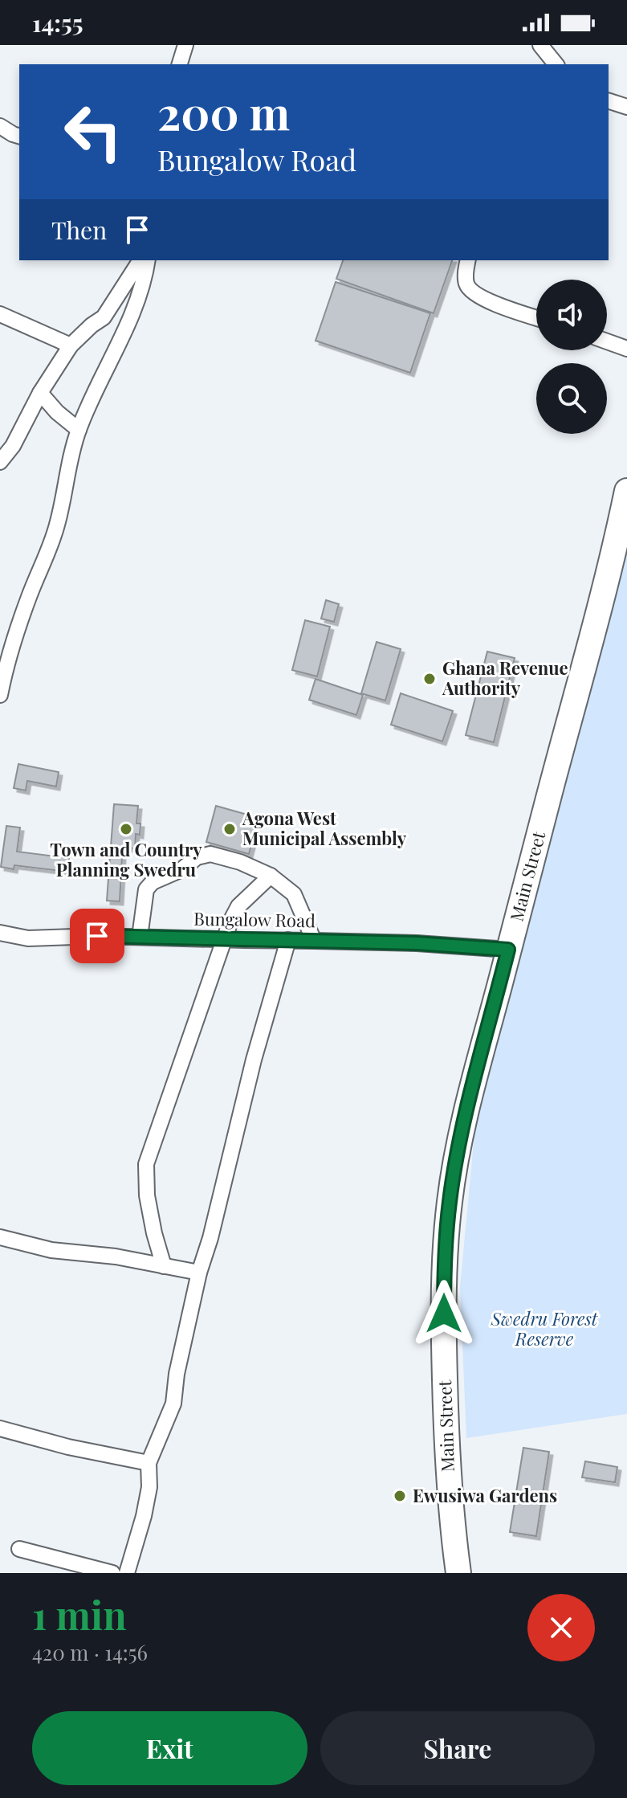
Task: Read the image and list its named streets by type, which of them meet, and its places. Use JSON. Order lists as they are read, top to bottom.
{
  "streets": {
    "main road": ["Main Street"],
    "street": ["Bungalow Road"]
  },
  "crossings": [
    ["Main Street", "Bungalow Road"]
  ],
  "parks": ["Swedru Forest Reserve"],
  "places": [
    "Ghana Revenue Authority",
    "Town and Country Planning Swedru",
    "Agona West Municipal Assembly",
    "Ewusiwa Gardens"
  ],
  "page": {
    "status": "14:55",
    "turn": ["200 m", "Bungalow Road"],
    "then": "Then",
    "heading": ["1 min", "420 m · 14:56"],
    "buttons": ["Exit", "Share"]
  }
}
